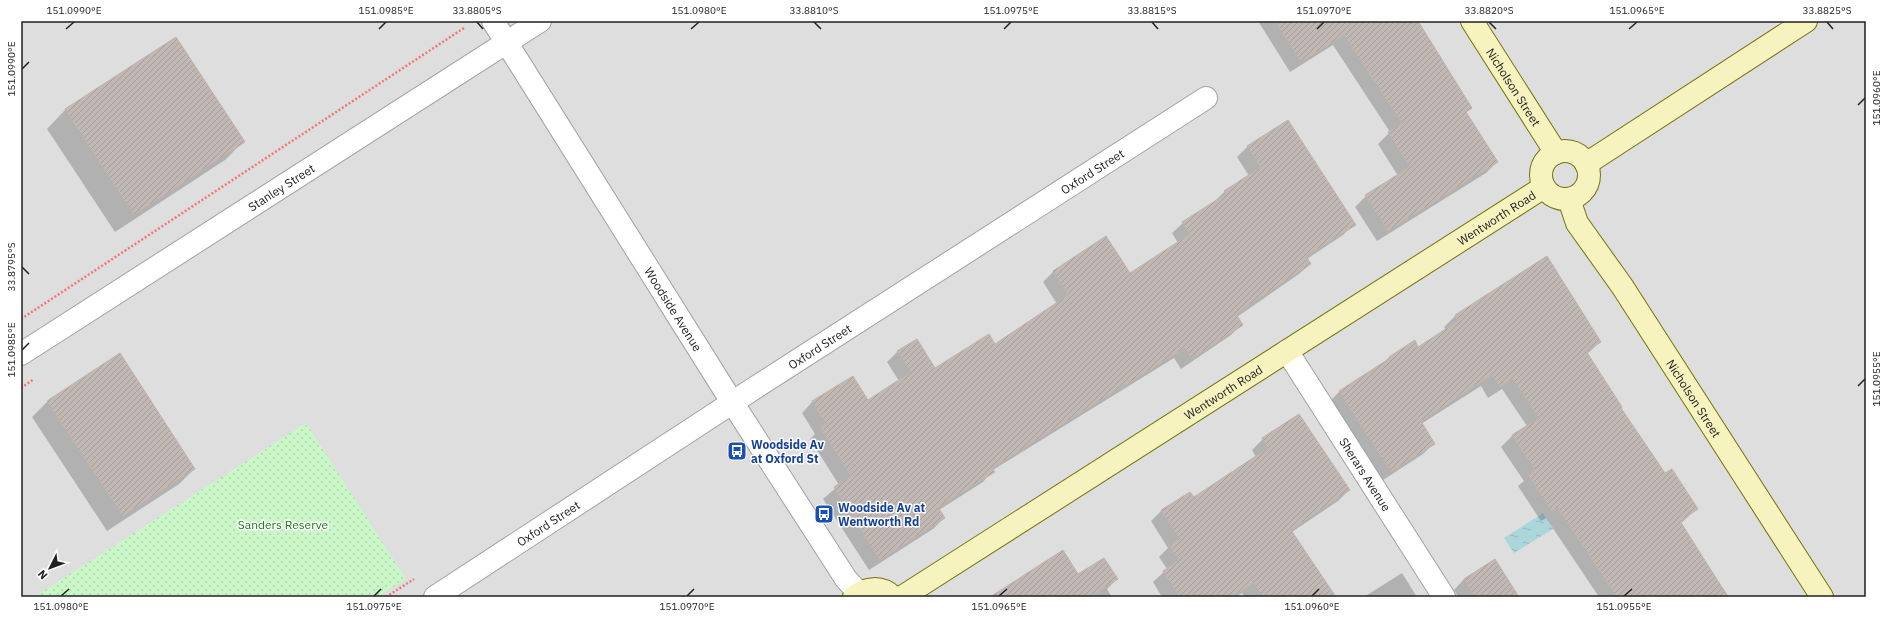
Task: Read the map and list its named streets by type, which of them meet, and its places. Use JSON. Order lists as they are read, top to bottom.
{
  "streets": {
    "street": [
      "Nicholson Street",
      "Oxford Street",
      "Stanley Street",
      "Wentworth Road",
      "Woodside Avenue",
      "Sherars Avenue"
    ]
  },
  "crossings": [
    ["Nicholson Street", "Wentworth Road"],
    ["Oxford Street", "Woodside Avenue"],
    ["Stanley Street", "Woodside Avenue"],
    ["Wentworth Road", "Sherars Avenue"]
  ],
  "parks": ["Sanders Reserve"],
  "places": {
    "bus stop": ["Woodside Av at Oxford St", "Woodside Av at Wentworth Rd"]
  },
  "north": "bottom left",
  "coordinates": [
    "151.0990°E",
    "151.0985°E",
    "33.8805°S",
    "151.0980°E",
    "33.8810°S",
    "151.0975°E",
    "33.8815°S",
    "151.0970°E",
    "33.8820°S",
    "151.0965°E",
    "33.8825°S",
    "151.0960°E",
    "33.8795°S",
    "151.0955°E"
  ]
}
